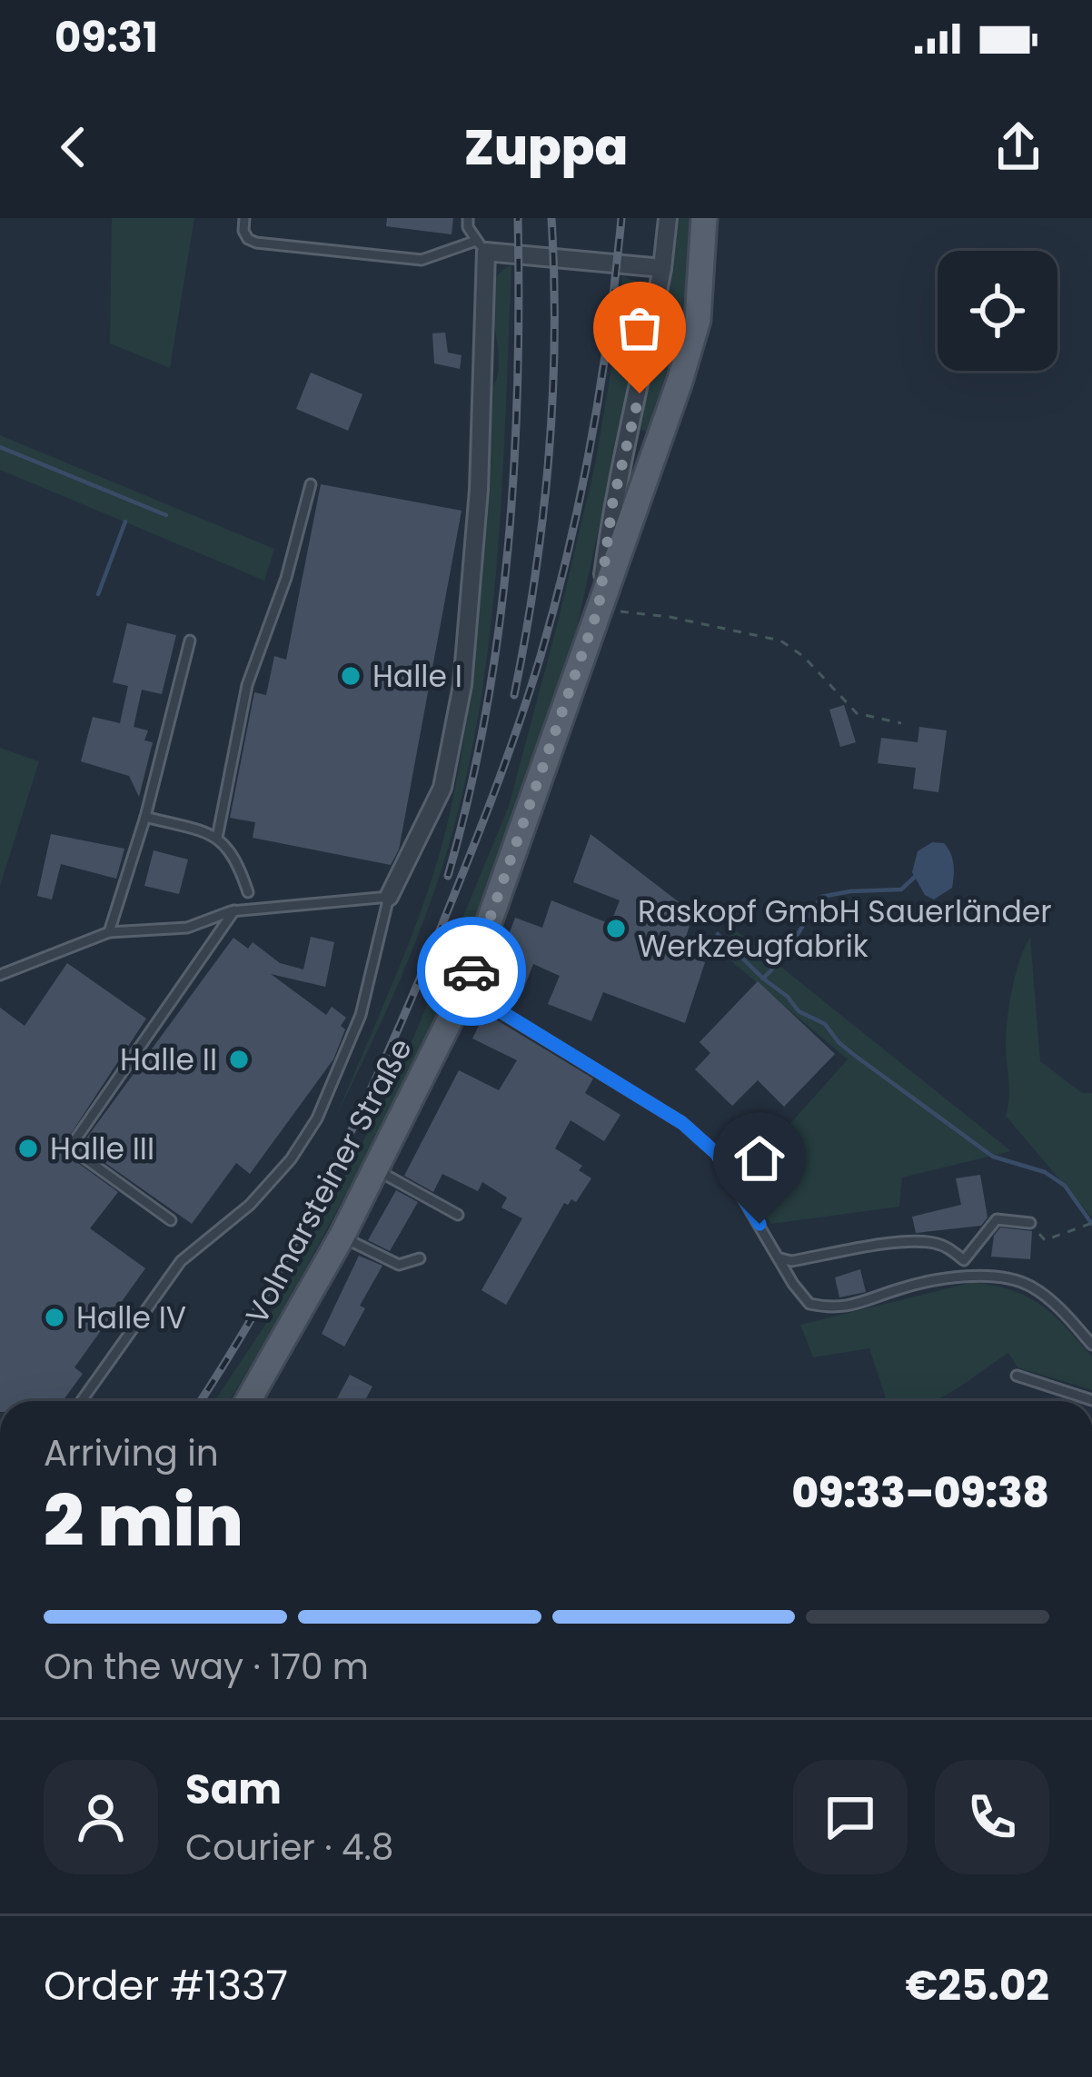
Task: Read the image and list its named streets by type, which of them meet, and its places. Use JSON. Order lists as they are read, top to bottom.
{
  "streets": {
    "main road": ["Volmarsteiner Straße"]
  },
  "places": [
    "Halle I",
    "Raskopf GmbH Sauerländer Werkzeugfabrik",
    "Halle II",
    "Halle III",
    "Halle IV"
  ],
  "page": {
    "status": "09:31",
    "header": "Zuppa",
    "heading": ["2 min", "Arriving in", "09:33–09:38"],
    "panel": [
      "Sam",
      "Courier · 4.8",
      "Order #1337",
      "€25.02"
    ],
    "bar": "On the way · 170 m"
  }
}
